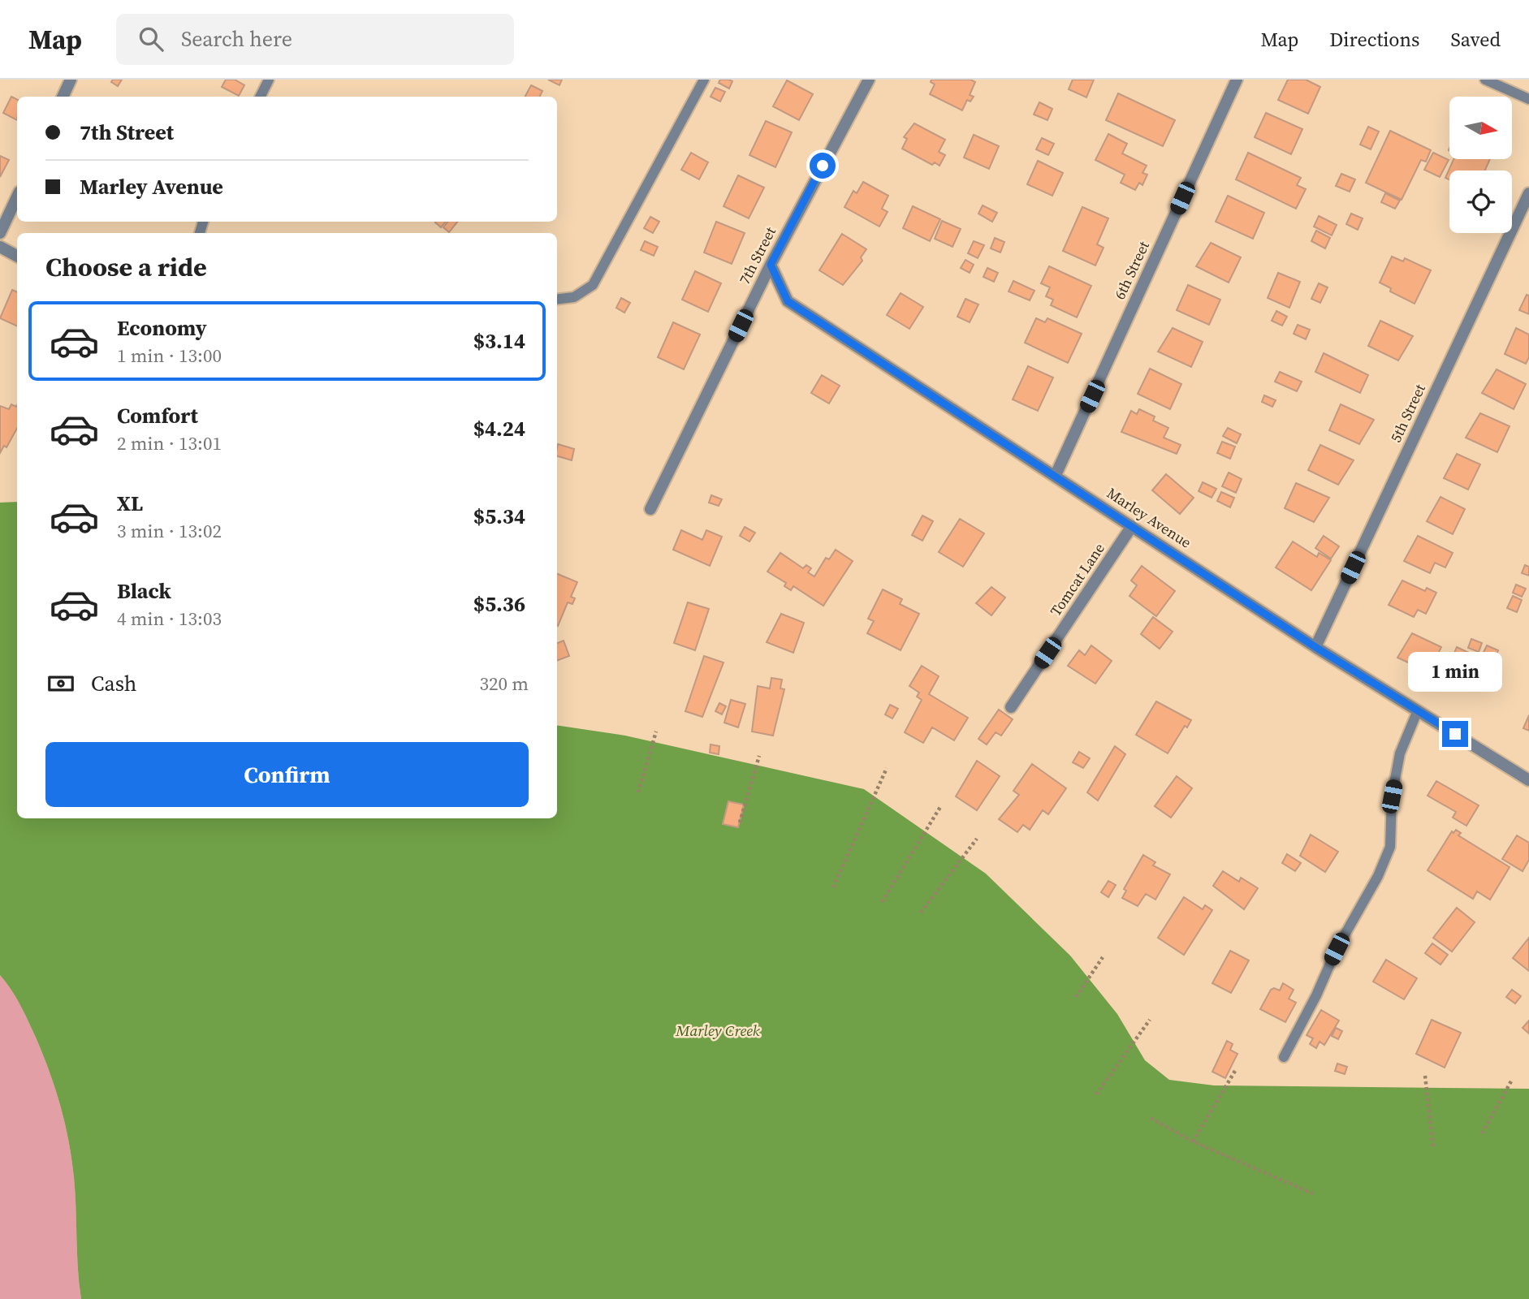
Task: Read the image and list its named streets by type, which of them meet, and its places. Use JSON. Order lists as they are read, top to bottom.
{
  "streets": {
    "street": [
      "7th Street",
      "6th Street",
      "5th Street",
      "Marley Avenue",
      "Tomcat Lane"
    ]
  },
  "crossings": [
    ["7th Street", "Marley Avenue"],
    ["6th Street", "Marley Avenue"],
    ["5th Street", "Marley Avenue"],
    ["Marley Avenue", "Tomcat Lane"]
  ],
  "water": ["Marley Creek"],
  "north": "right",
  "page": {
    "header": "Map",
    "search": "Search here",
    "nav": ["Map", "Directions", "Saved"],
    "banner": ["7th Street", "Marley Avenue"],
    "heading": "Choose a ride",
    "list": [
      {
        "name": "Economy",
        "note": "1 min · 13:00",
        "value": "$3.14"
      },
      {
        "name": "Comfort",
        "note": "2 min · 13:01",
        "value": "$4.24"
      },
      {
        "name": "XL",
        "note": "3 min · 13:02",
        "value": "$5.34"
      },
      {
        "name": "Black",
        "note": "4 min · 13:03",
        "value": "$5.36"
      }
    ],
    "bubble": "1 min",
    "pay": ["Cash", "320 m"],
    "buttons": "Confirm"
  }
}
